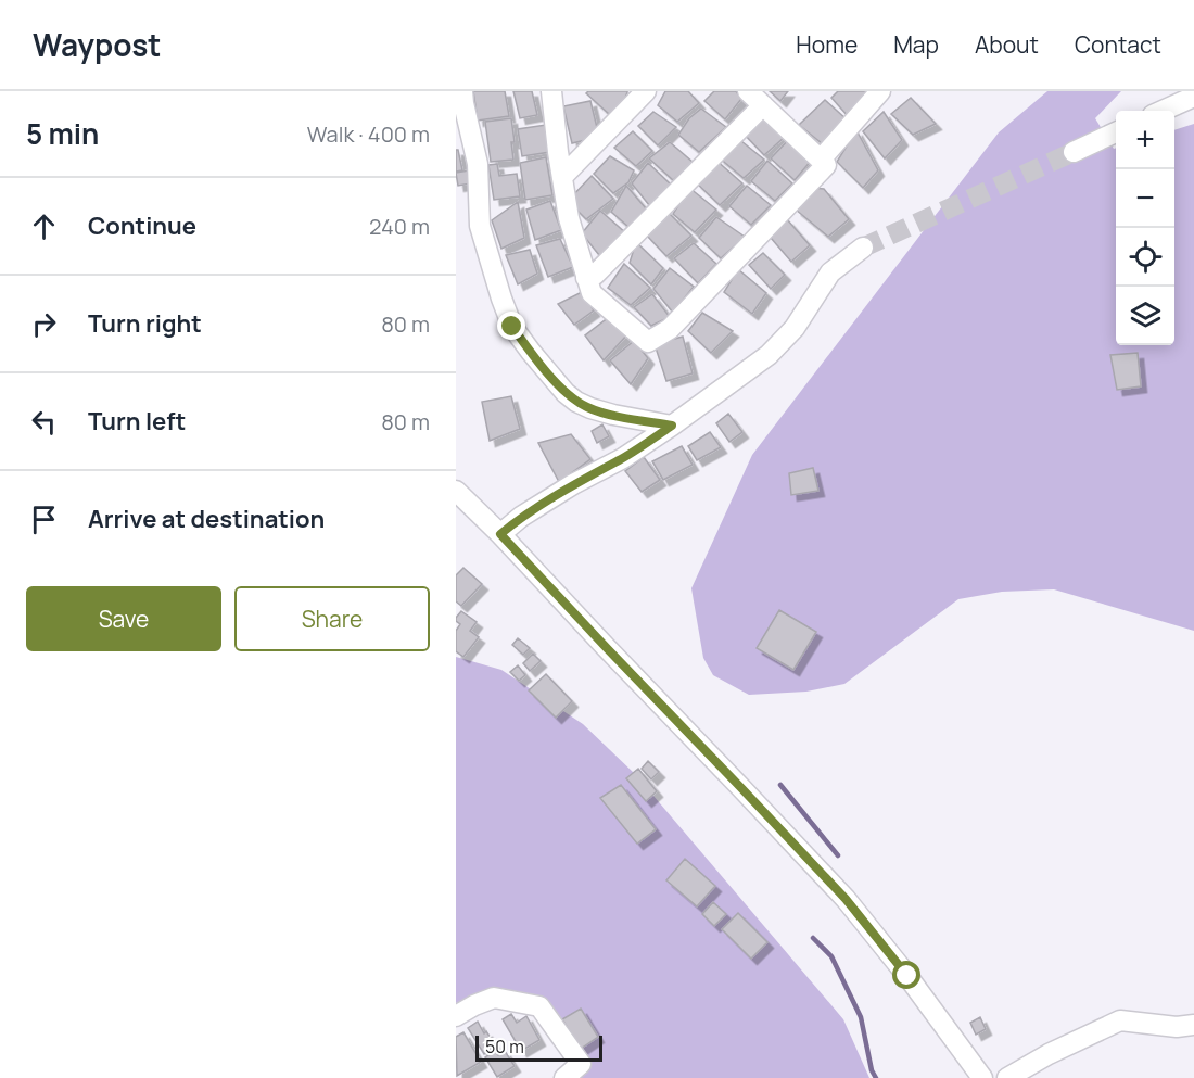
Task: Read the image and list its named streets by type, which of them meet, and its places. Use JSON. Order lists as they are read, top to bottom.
{
  "scale_bar": "50 m",
  "page": {
    "header": "Waypost",
    "nav": [
      "Home",
      "Map",
      "About",
      "Contact"
    ],
    "heading": ["5 min", "Walk · 400 m"],
    "map_buttons": ["+", "−"],
    "list": [
      ["Continue", "240 m"],
      ["Turn right", "80 m"],
      ["Turn left", "80 m"],
      "Arrive at destination"
    ],
    "buttons": ["Save", "Share"],
    "scale": "50 m"
  }
}
